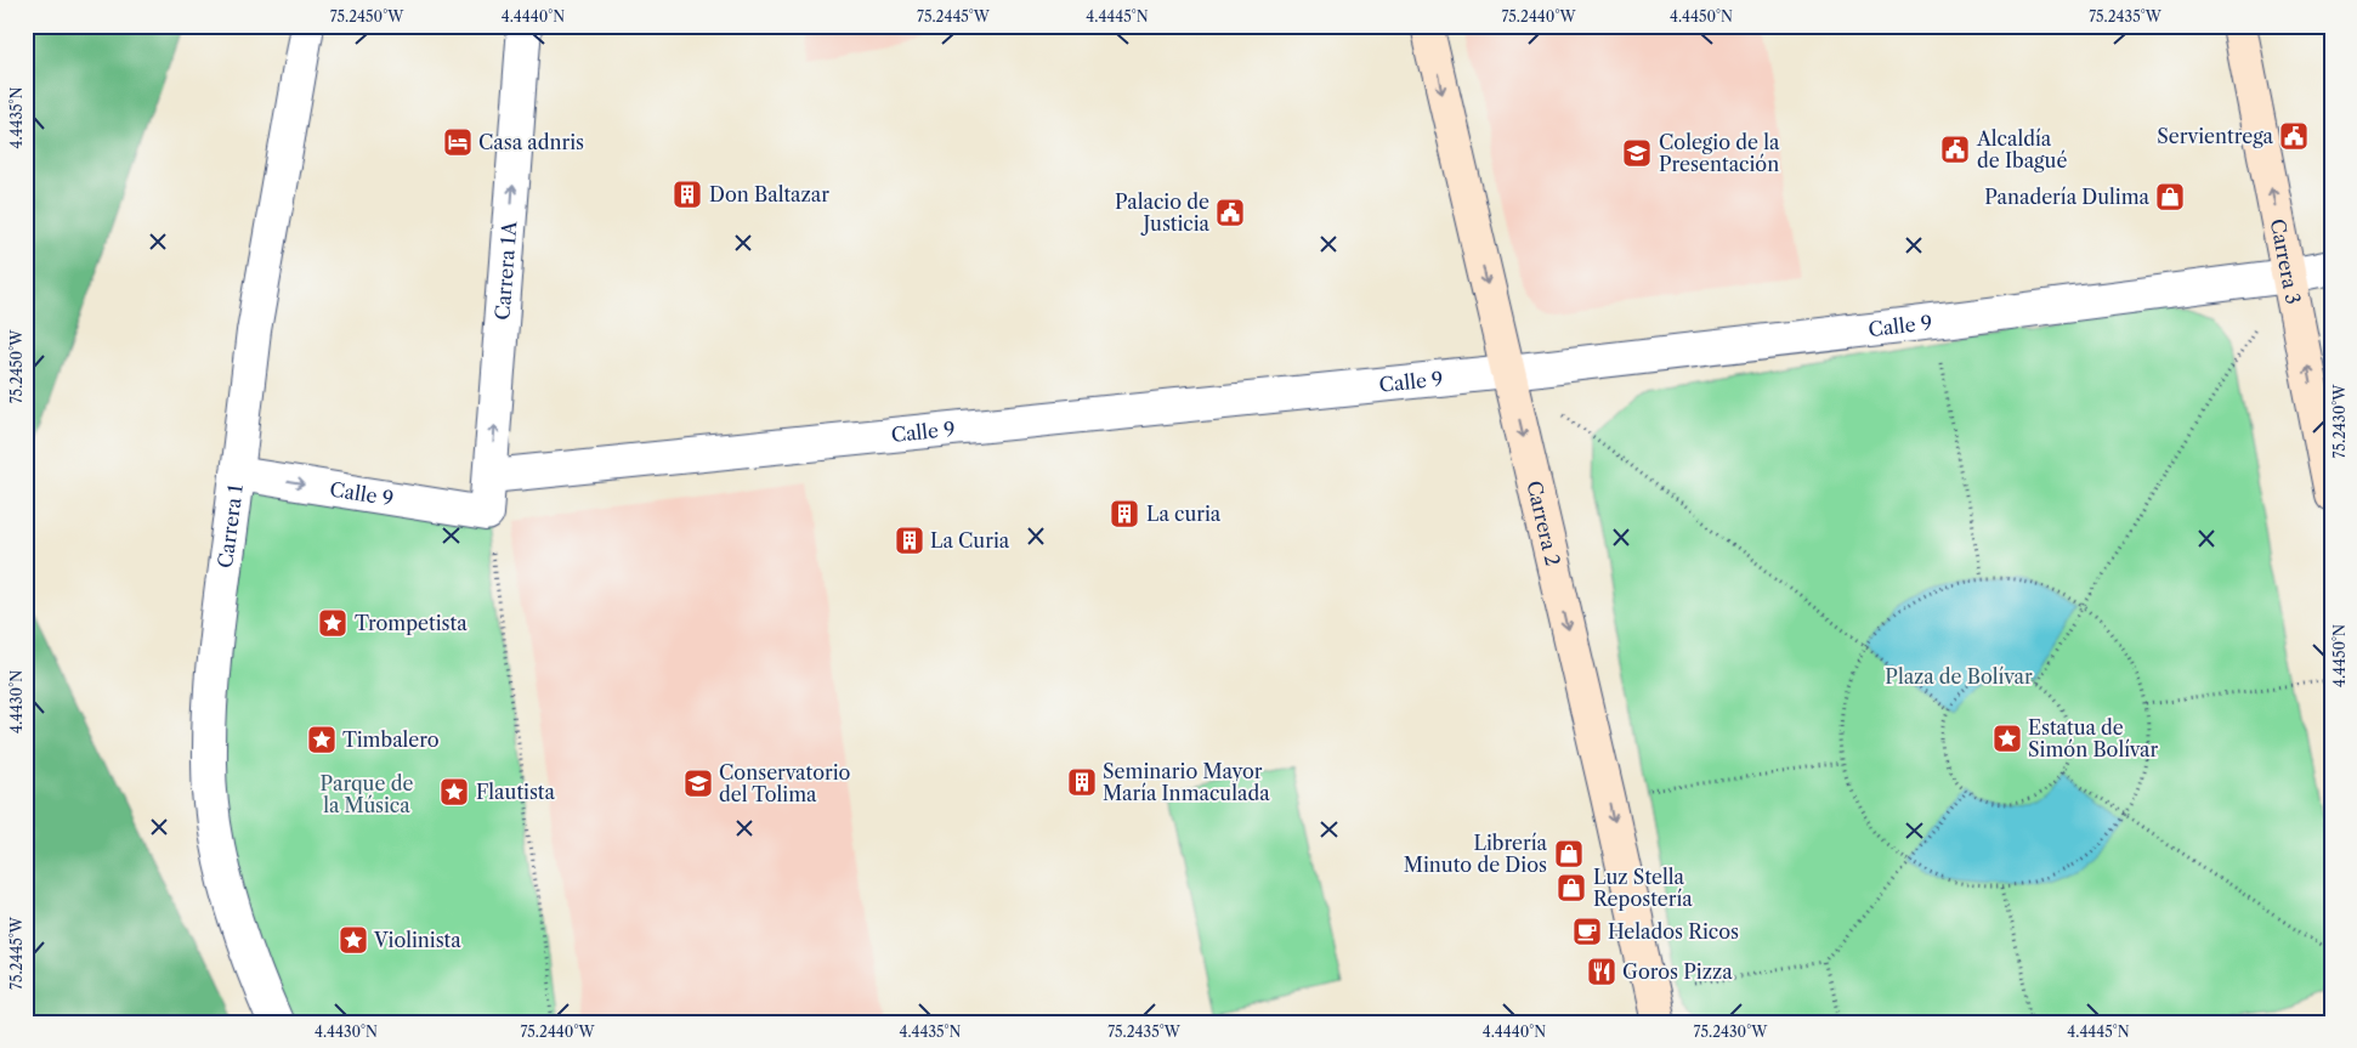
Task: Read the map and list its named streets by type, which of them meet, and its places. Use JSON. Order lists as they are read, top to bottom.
{
  "streets": {
    "main road": ["Carrera 3", "Carrera 2"],
    "street": ["Carrera 1A", "Calle 9", "Carrera 1"]
  },
  "crossings": [
    ["Carrera 3", "Calle 9"],
    ["Carrera 1A", "Calle 9"],
    ["Calle 9", "Carrera 2"],
    ["Calle 9", "Carrera 1"]
  ],
  "one_way": ["Carrera 3", "Carrera 1A", "Carrera 2"],
  "parks": ["Plaza de Bolívar", "Parque de la Música"],
  "places": {
    "public building": ["Servientrega", "Alcaldía de Ibagué", "Palacio de Justicia"],
    "hotel": ["Casa adnris"],
    "school or university": ["Colegio de la Presentación", "Conservatorio del Tolima"],
    "building": [
      "Don Baltazar",
      "La curia",
      "La Curia",
      "Seminario Mayor María Inmaculada"
    ],
    "shop": ["Panadería Dulima", "Librería Minuto de Dios", "Luz Stella Repostería"],
    "place": [
      "Trompetista",
      "Estatua de Simón Bolívar",
      "Timbalero",
      "Flautista",
      "Violinista"
    ],
    "cafe": ["Helados Ricos"],
    "restaurant": ["Goros Pizza"]
  },
  "coordinates": [
    "75.2450°W",
    "4.4440°N",
    "75.2445°W",
    "4.4445°N",
    "75.2440°W",
    "4.4450°N",
    "75.2435°W",
    "4.4435°N",
    "75.2430°W",
    "4.4430°N"
  ]
}
